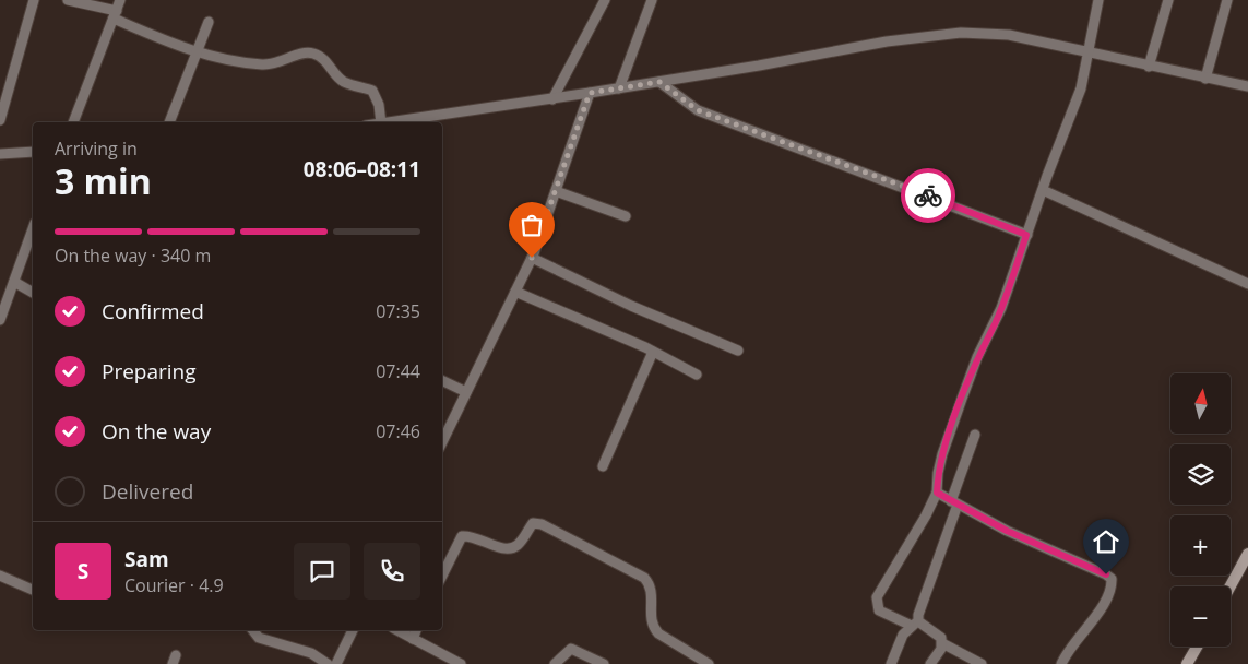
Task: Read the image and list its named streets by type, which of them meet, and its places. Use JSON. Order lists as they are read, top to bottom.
{
  "north": "top",
  "page": {
    "heading": ["3 min", "Arriving in", "08:06–08:11"],
    "panel": ["Sam", "Courier · 4.9"],
    "bar": "On the way · 340 m",
    "list": [
      ["Confirmed", "07:35"],
      ["Preparing", "07:44"],
      ["On the way", "07:46"],
      "Delivered"
    ],
    "map_buttons": ["+", "−"],
    "round": "S"
  }
}
